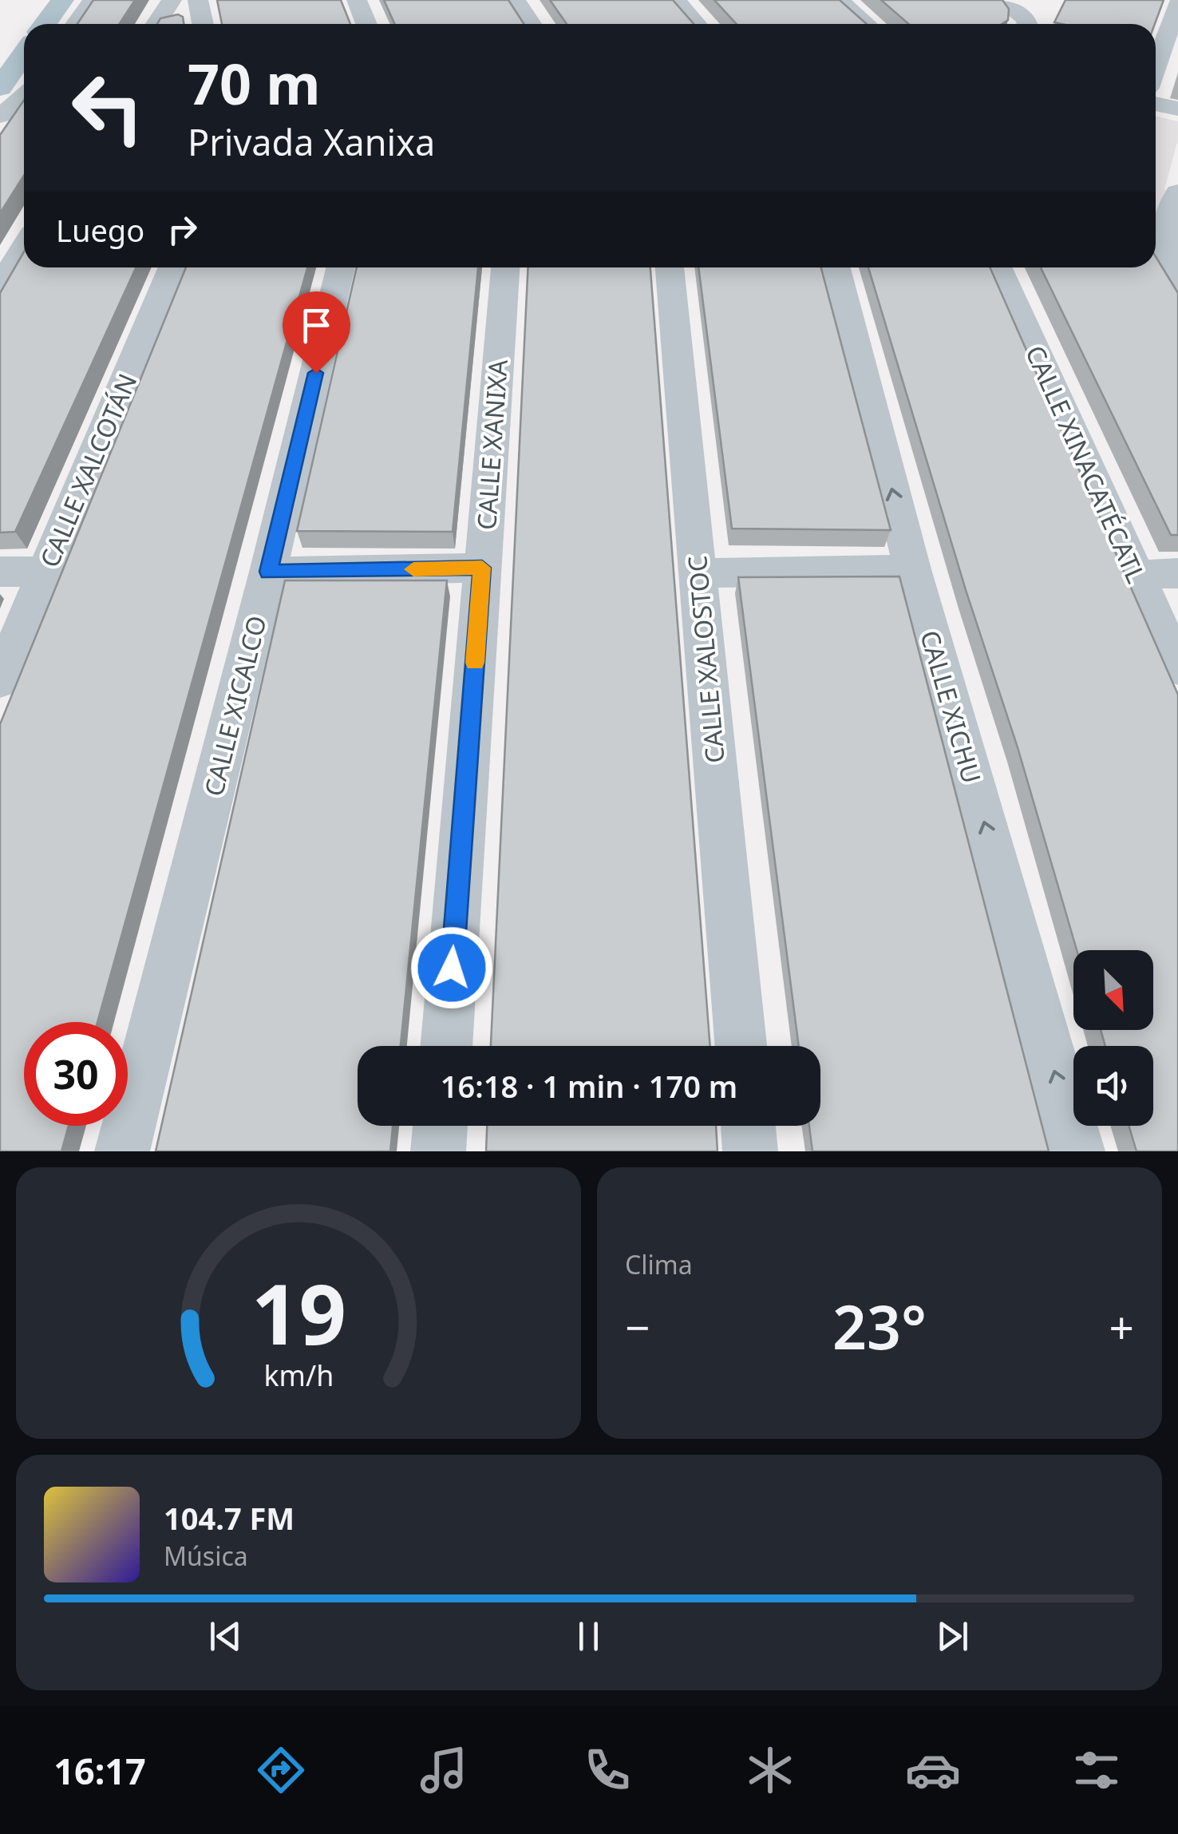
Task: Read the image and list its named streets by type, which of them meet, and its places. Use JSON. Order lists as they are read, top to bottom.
{
  "streets": {
    "street": [
      "CALLE XANIXA",
      "CALLE XINACATÉCATL",
      "CALLE XALCOTÁN",
      "CALLE XALOSTOC",
      "CALLE XICALCO",
      "CALLE XICHU"
    ]
  },
  "one_way": ["CALLE XICHU"],
  "north": "bottom right",
  "page": {
    "turn": ["70 m", "Privada Xanixa"],
    "then": "Luego",
    "limit": "30",
    "trip": "16:18 · 1 min · 170 m",
    "tile": "Clima",
    "heat": ["−", "23°", "+"],
    "song": ["104.7 FM", "Música"],
    "tabs": "16:17",
    "gauge": ["19", "km/h"]
  }
}
